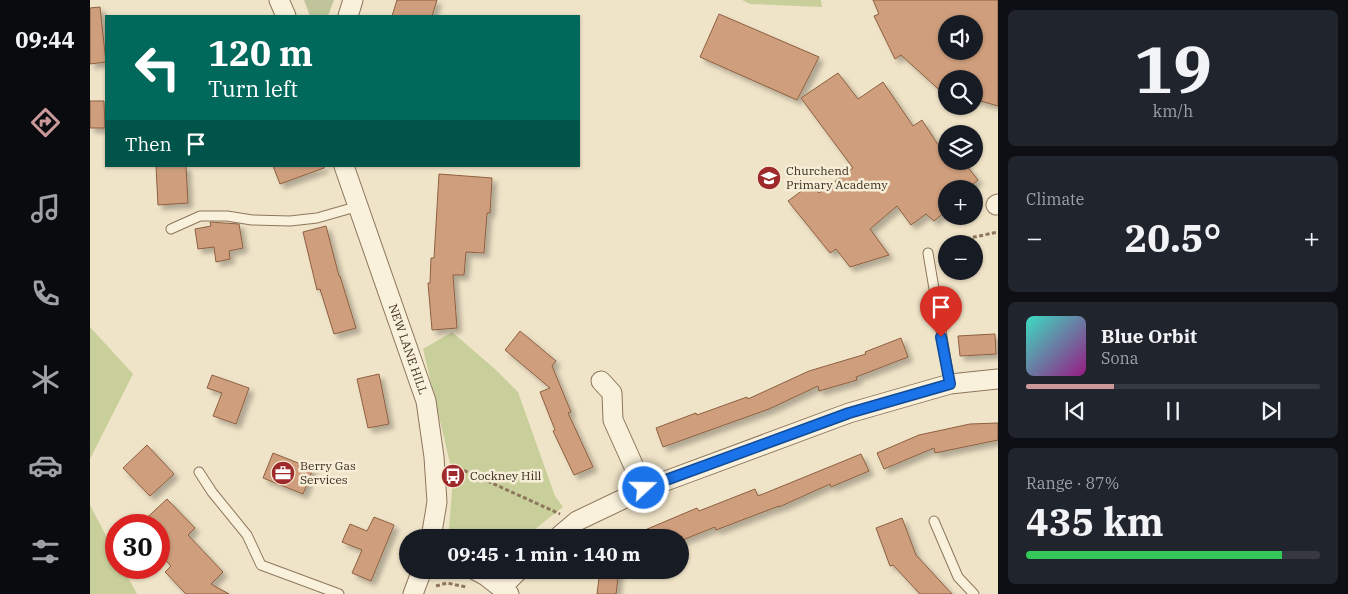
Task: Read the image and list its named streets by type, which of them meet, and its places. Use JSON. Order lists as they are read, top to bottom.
{
  "streets": {
    "street": ["NEW LANE HILL"]
  },
  "places": {
    "school or university": ["Churchend Primary Academy"],
    "office": ["Berry Gas Services"],
    "bus stop": ["Cockney Hill"]
  },
  "page": {
    "tabs": "09:44",
    "tile": [
      ["19", "km/h"],
      "Climate",
      ["Range · 87%", "435 km"]
    ],
    "map_buttons": ["+", "−"],
    "turn": ["120 m", "Turn left"],
    "then": "Then",
    "heat": ["−", "20.5°", "+"],
    "song": ["Blue Orbit", "Sona"],
    "limit": "30",
    "trip": "09:45 · 1 min · 140 m"
  }
}
